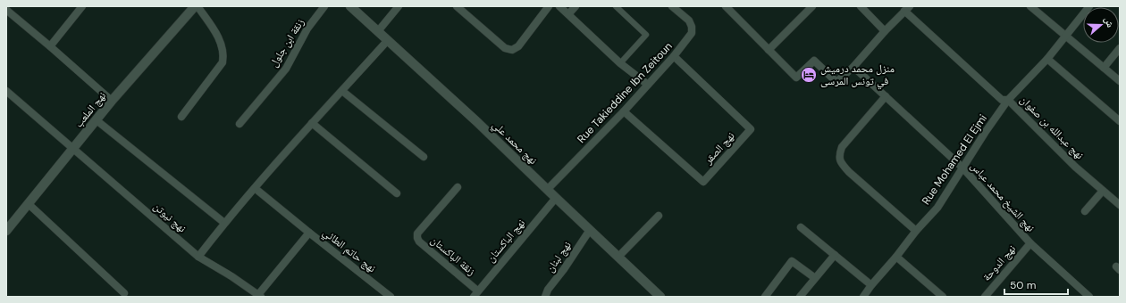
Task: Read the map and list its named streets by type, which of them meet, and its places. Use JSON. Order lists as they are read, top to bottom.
{
  "streets": {
    "street": [
      "زنقة ابن جلول",
      "Rue Takieddine Ibn Zeitoun",
      "نهج الملعب",
      "نهج عبدالله بن صفوان",
      "نهج محمد علي",
      "نهج الصقر",
      "Rue Mohamed El Ejmi",
      "نهج الشيخ محمد عباس",
      "نهج نيوتن",
      "نهج الباكستان",
      "نهج حاتم الطائي",
      "زنقة الباكستان",
      "نهج لبنان",
      "نهج الدوحة"
    ]
  },
  "crossings": [
    ["Rue Takieddine Ibn Zeitoun", "نهج محمد علي"],
    ["Rue Takieddine Ibn Zeitoun", "نهج الصقر"],
    ["نهج الملعب", "نهج نيوتن"],
    ["نهج عبدالله بن صفوان", "Rue Mohamed El Ejmi"],
    ["نهج محمد علي", "نهج الباكستان"],
    ["نهج محمد علي", "نهج لبنان"],
    ["Rue Mohamed El Ejmi", "نهج الشيخ محمد عباس"],
    ["نهج الشيخ محمد عباس", "نهج الدوحة"],
    ["نهج نيوتن", "نهج حاتم الطائي"],
    ["نهج الباكستان", "زنقة الباكستان"]
  ],
  "places": {
    "hotel": ["منزل محمد درميش في تونس المرسى"]
  },
  "scale_bar": "50 m",
  "north": "right"
}
